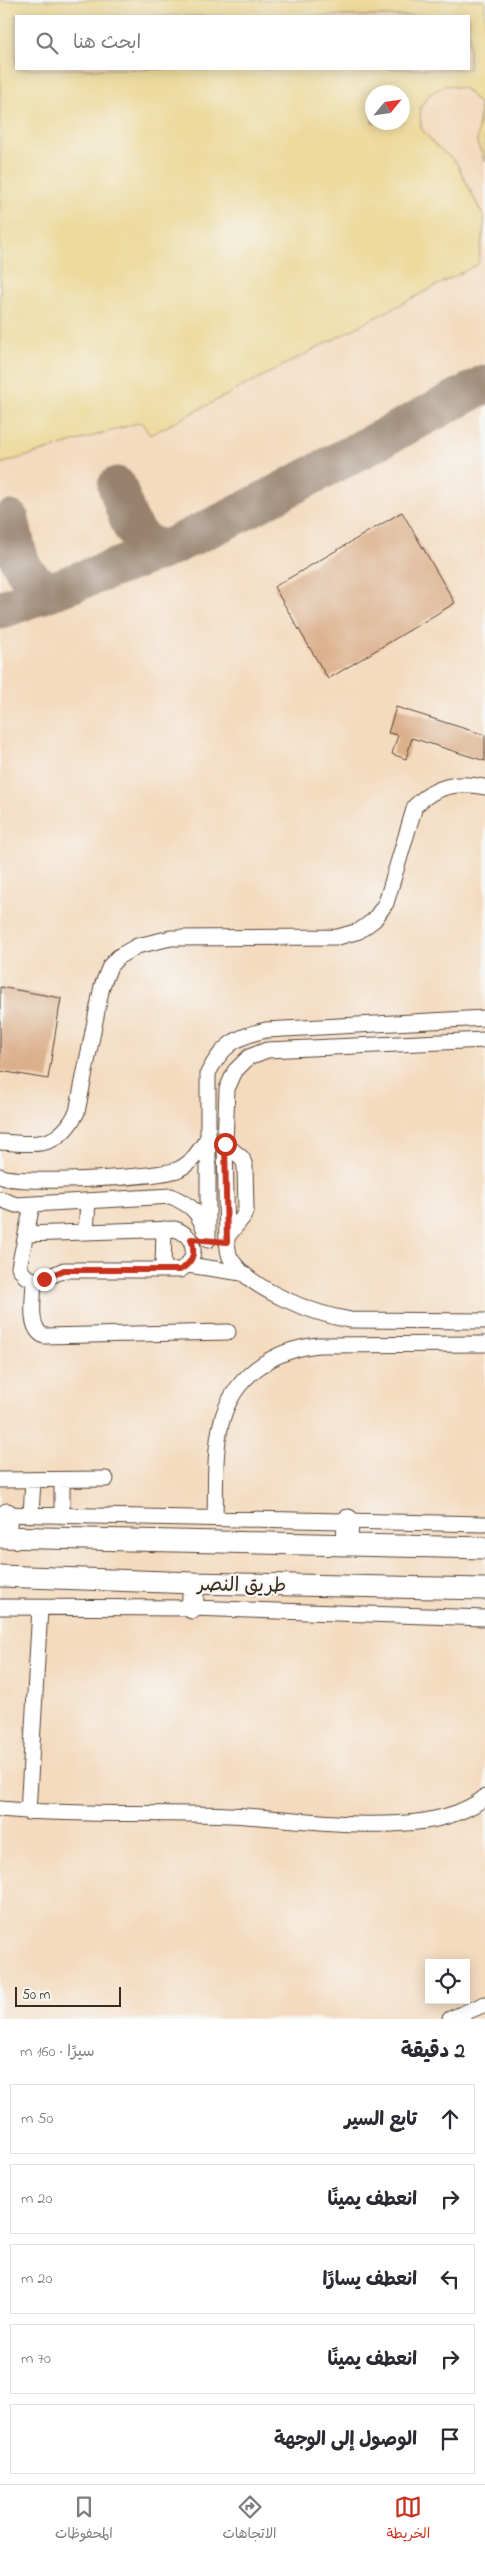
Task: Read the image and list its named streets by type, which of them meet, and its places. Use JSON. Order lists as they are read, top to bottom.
{
  "streets": {
    "highway": ["طريق النصر"]
  },
  "scale_bar": "50 m",
  "north": "top right",
  "page": {
    "search": "ابحث هنا",
    "scale": "50 m",
    "heading": ["2 دقيقة", "سيرًا · 160 m"],
    "list": [
      ["تابع السير", "50 m"],
      ["انعطف يمينًا", "20 m"],
      ["انعطف يسارًا", "20 m"],
      ["انعطف يمينًا", "70 m"],
      "الوصول إلى الوجهة"
    ],
    "nav": ["الخريطة", "الاتجاهات", "المحفوظات"]
  }
}
